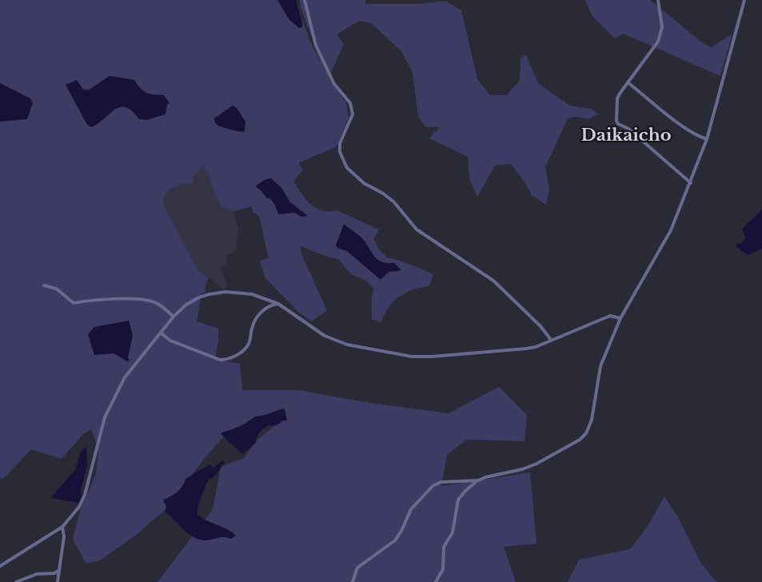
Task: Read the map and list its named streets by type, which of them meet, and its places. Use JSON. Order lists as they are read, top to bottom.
{
  "districts": ["Daikaicho"]
}
